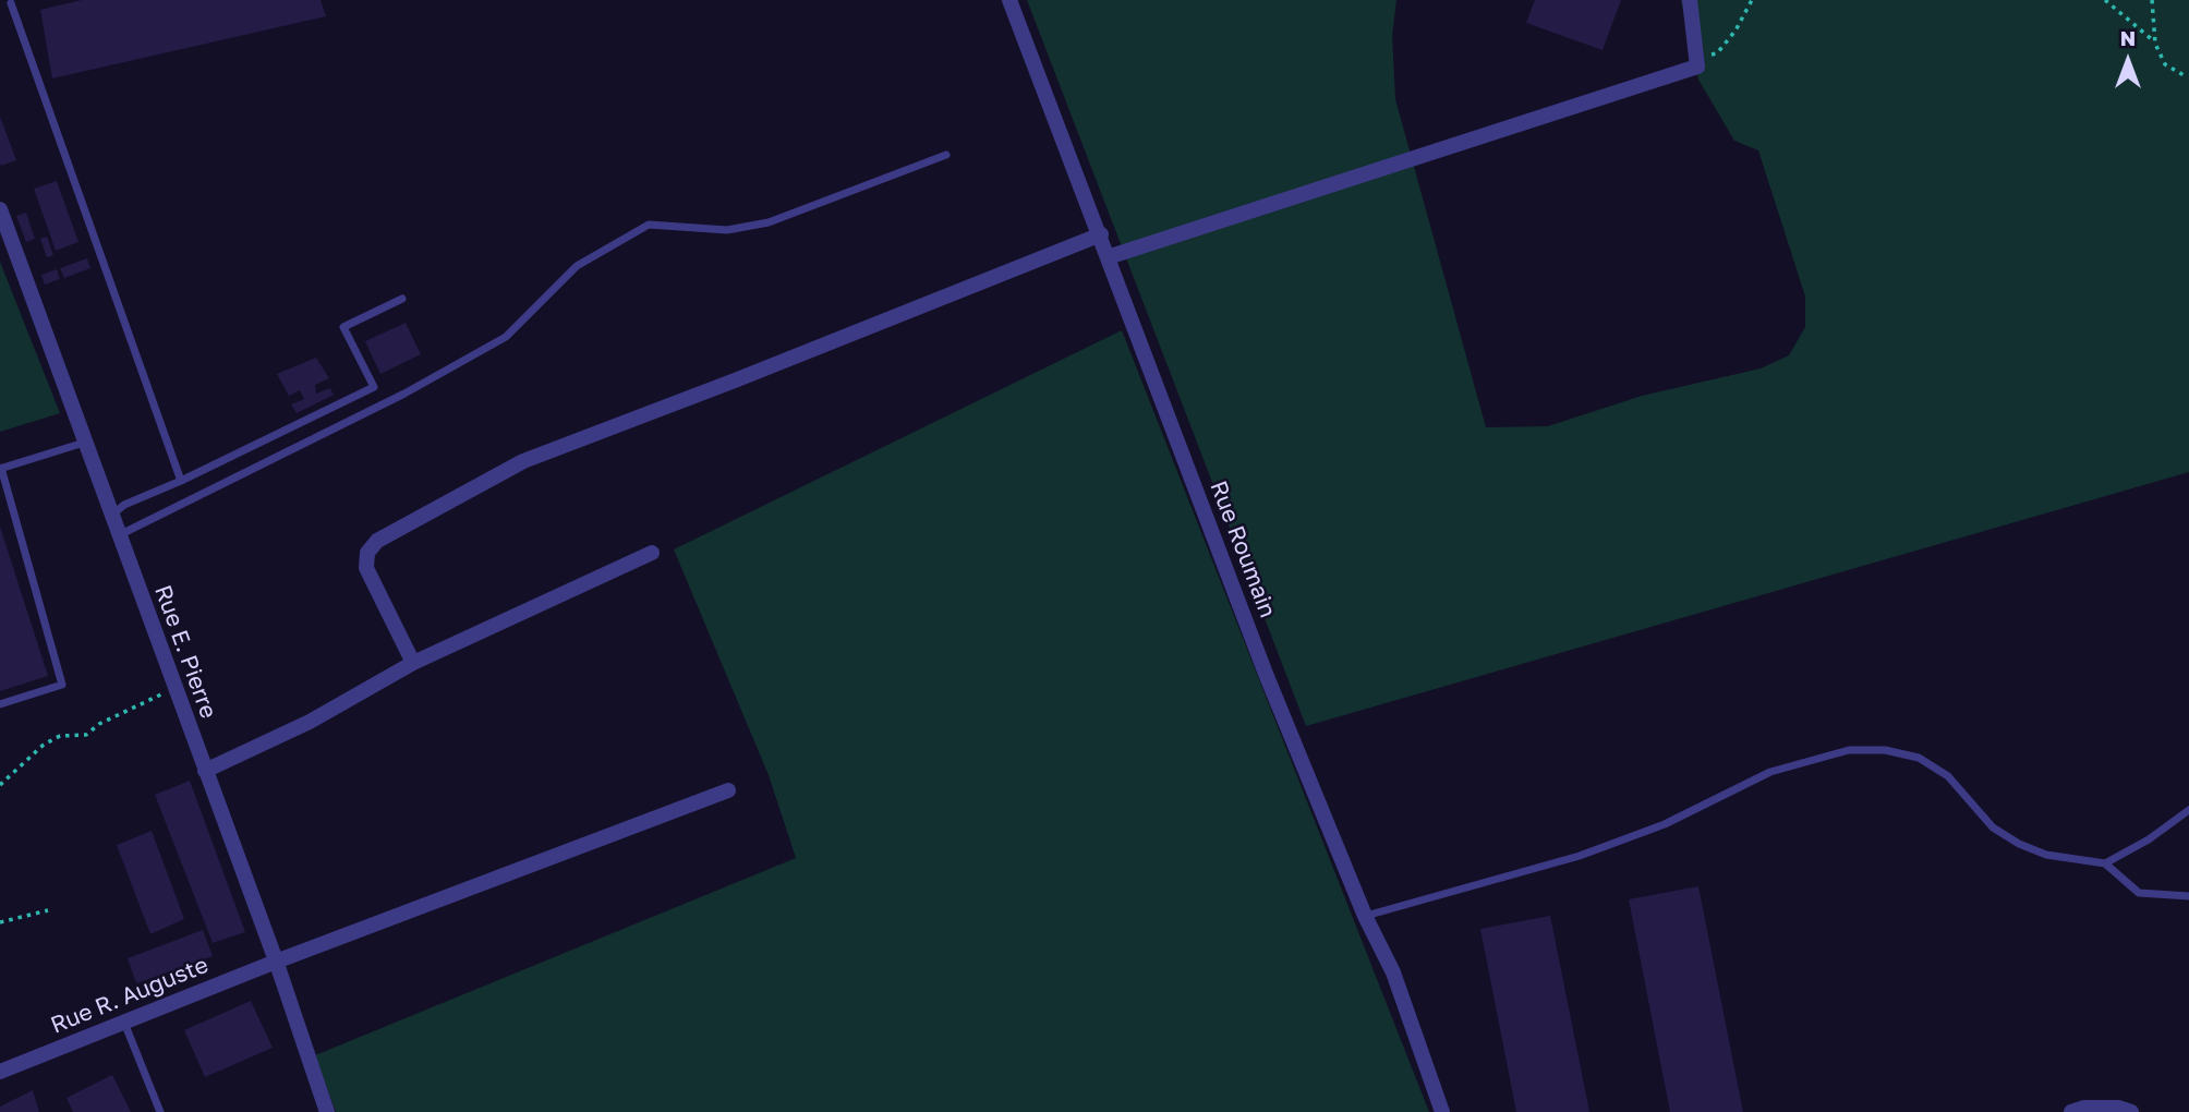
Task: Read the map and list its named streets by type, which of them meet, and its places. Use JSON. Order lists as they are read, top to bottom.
{
  "streets": {
    "street": ["Rue Roumain", "Rue E. Pierre", "Rue R. Auguste"]
  },
  "crossings": [
    ["Rue E. Pierre", "Rue R. Auguste"]
  ],
  "north": "top"
}
